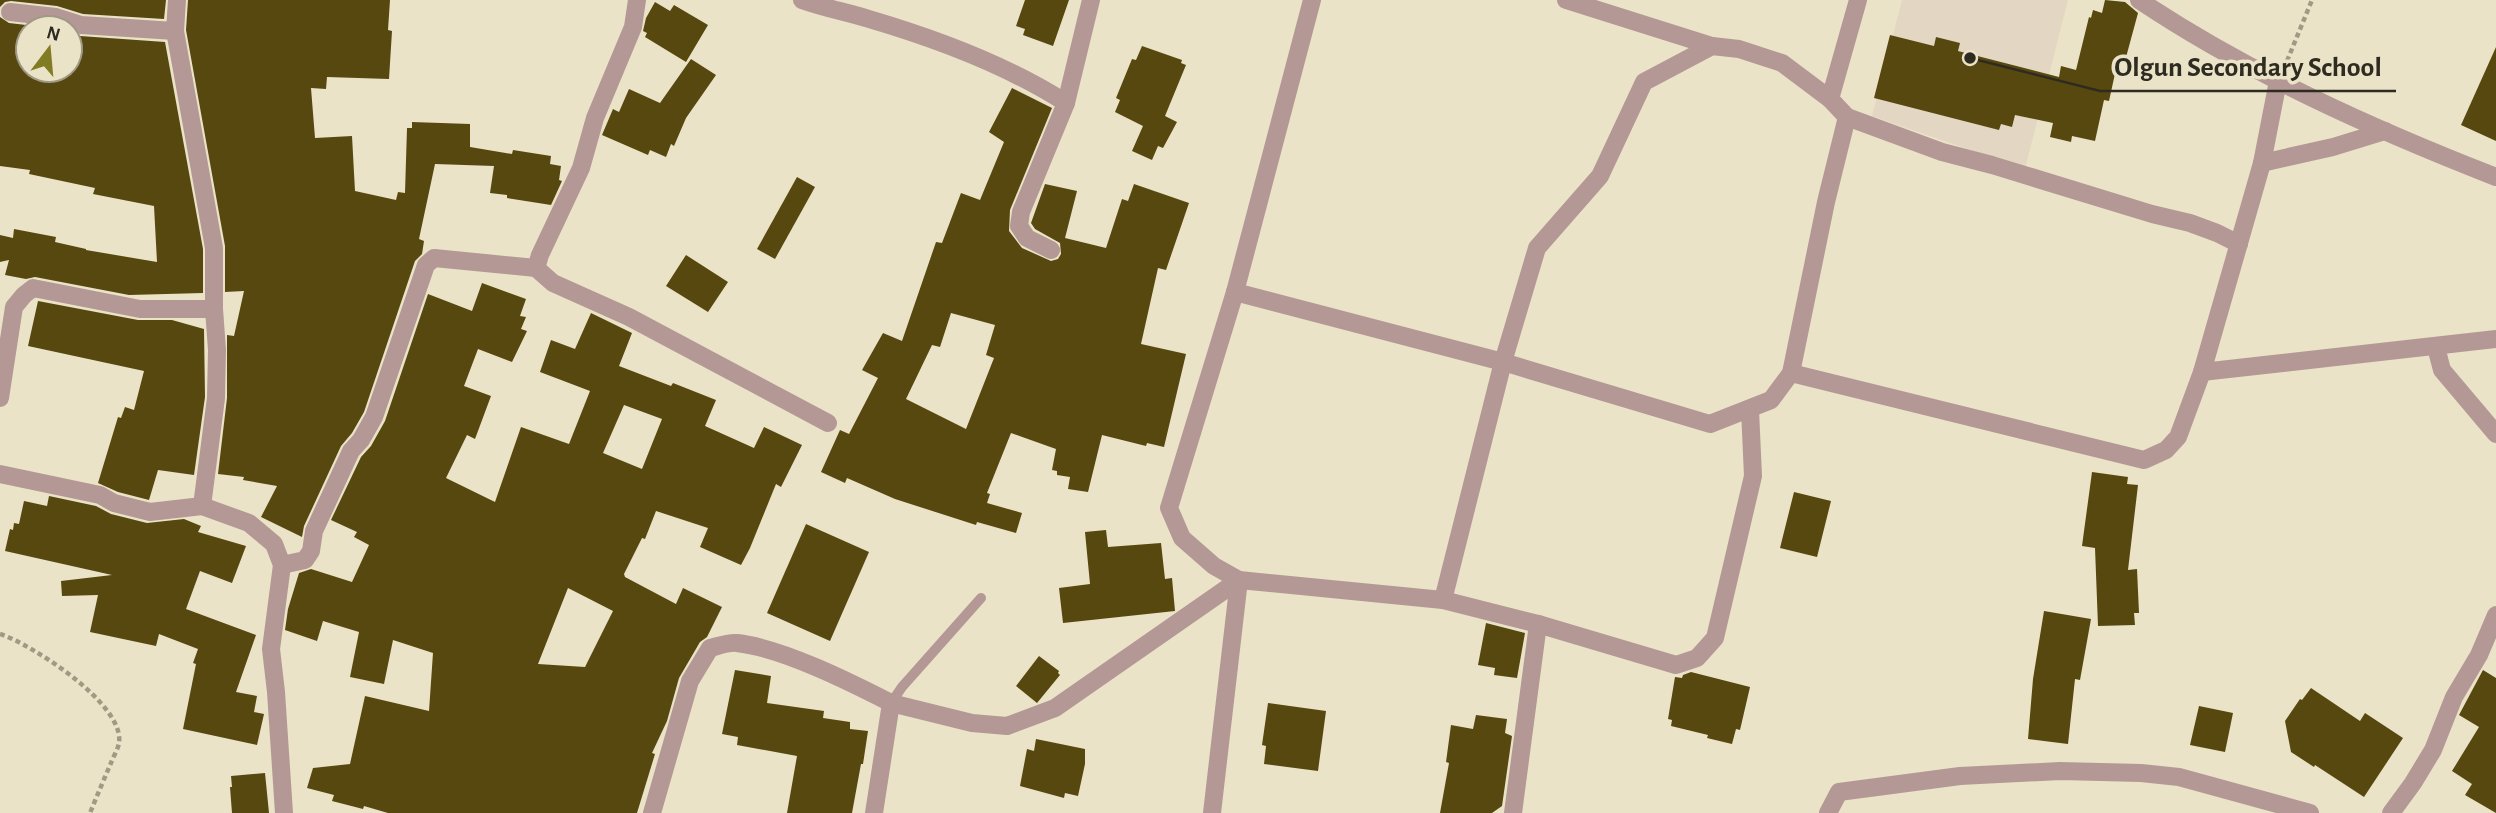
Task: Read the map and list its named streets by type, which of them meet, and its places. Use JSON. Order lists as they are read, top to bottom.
{
  "places": ["Olgun Secondary School"],
  "north": "top"
}
